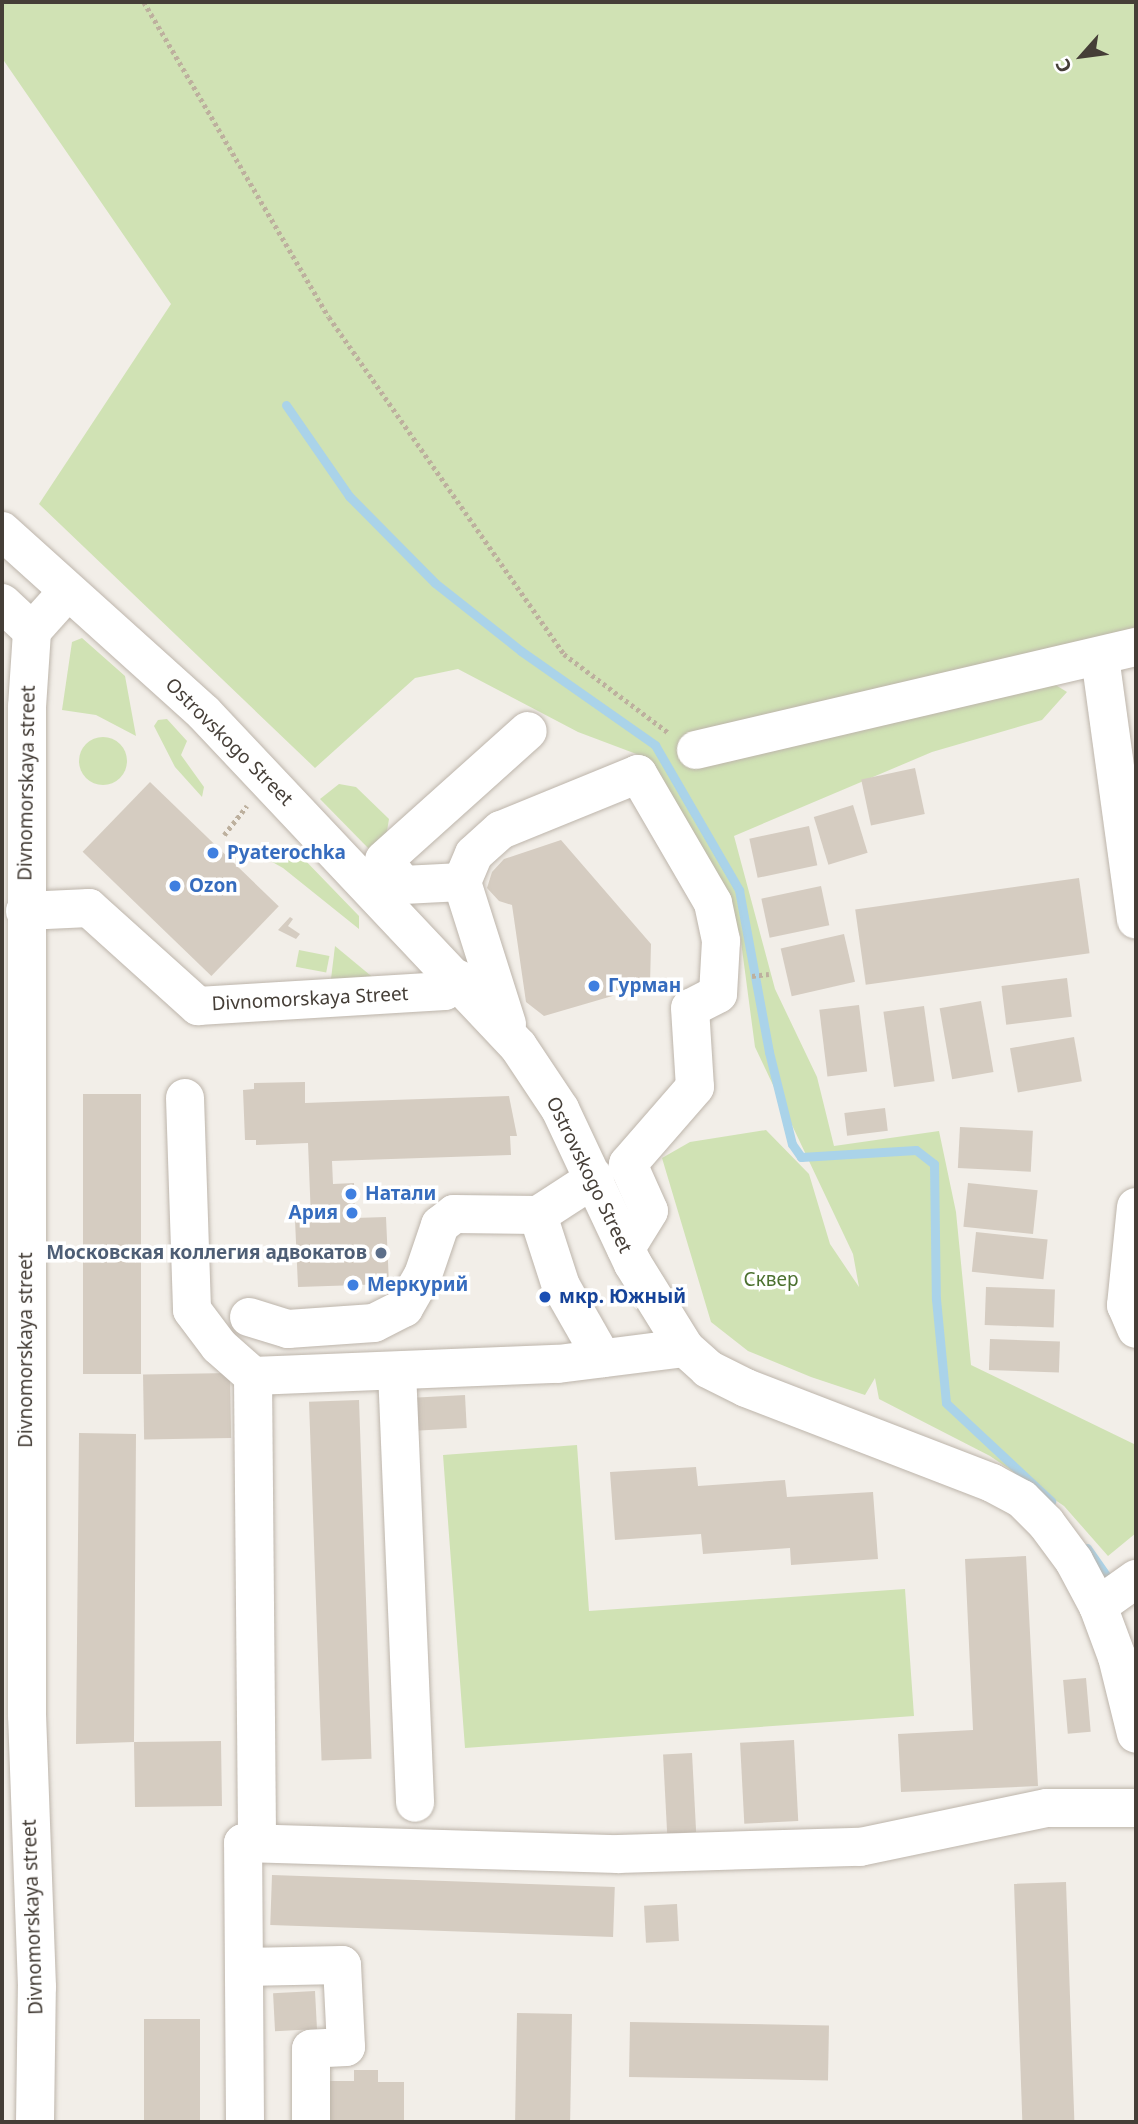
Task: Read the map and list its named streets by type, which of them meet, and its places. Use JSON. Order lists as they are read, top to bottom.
{
  "streets": {
    "street": ["Ostrovskogo Street", "Divnomorskaya street", "Divnomorskaya Street"]
  },
  "crossings": [
    ["Ostrovskogo Street", "Divnomorskaya Street"],
    ["Divnomorskaya street", "Divnomorskaya Street"]
  ],
  "parks": ["Сквер"],
  "places": [
    "Pyaterochka",
    "Ozon",
    "Гурман",
    "Натали",
    "Ария",
    "Московская коллегия адвокатов",
    "Меркурий",
    "мкр. Южный"
  ],
  "north": "bottom left"
}
